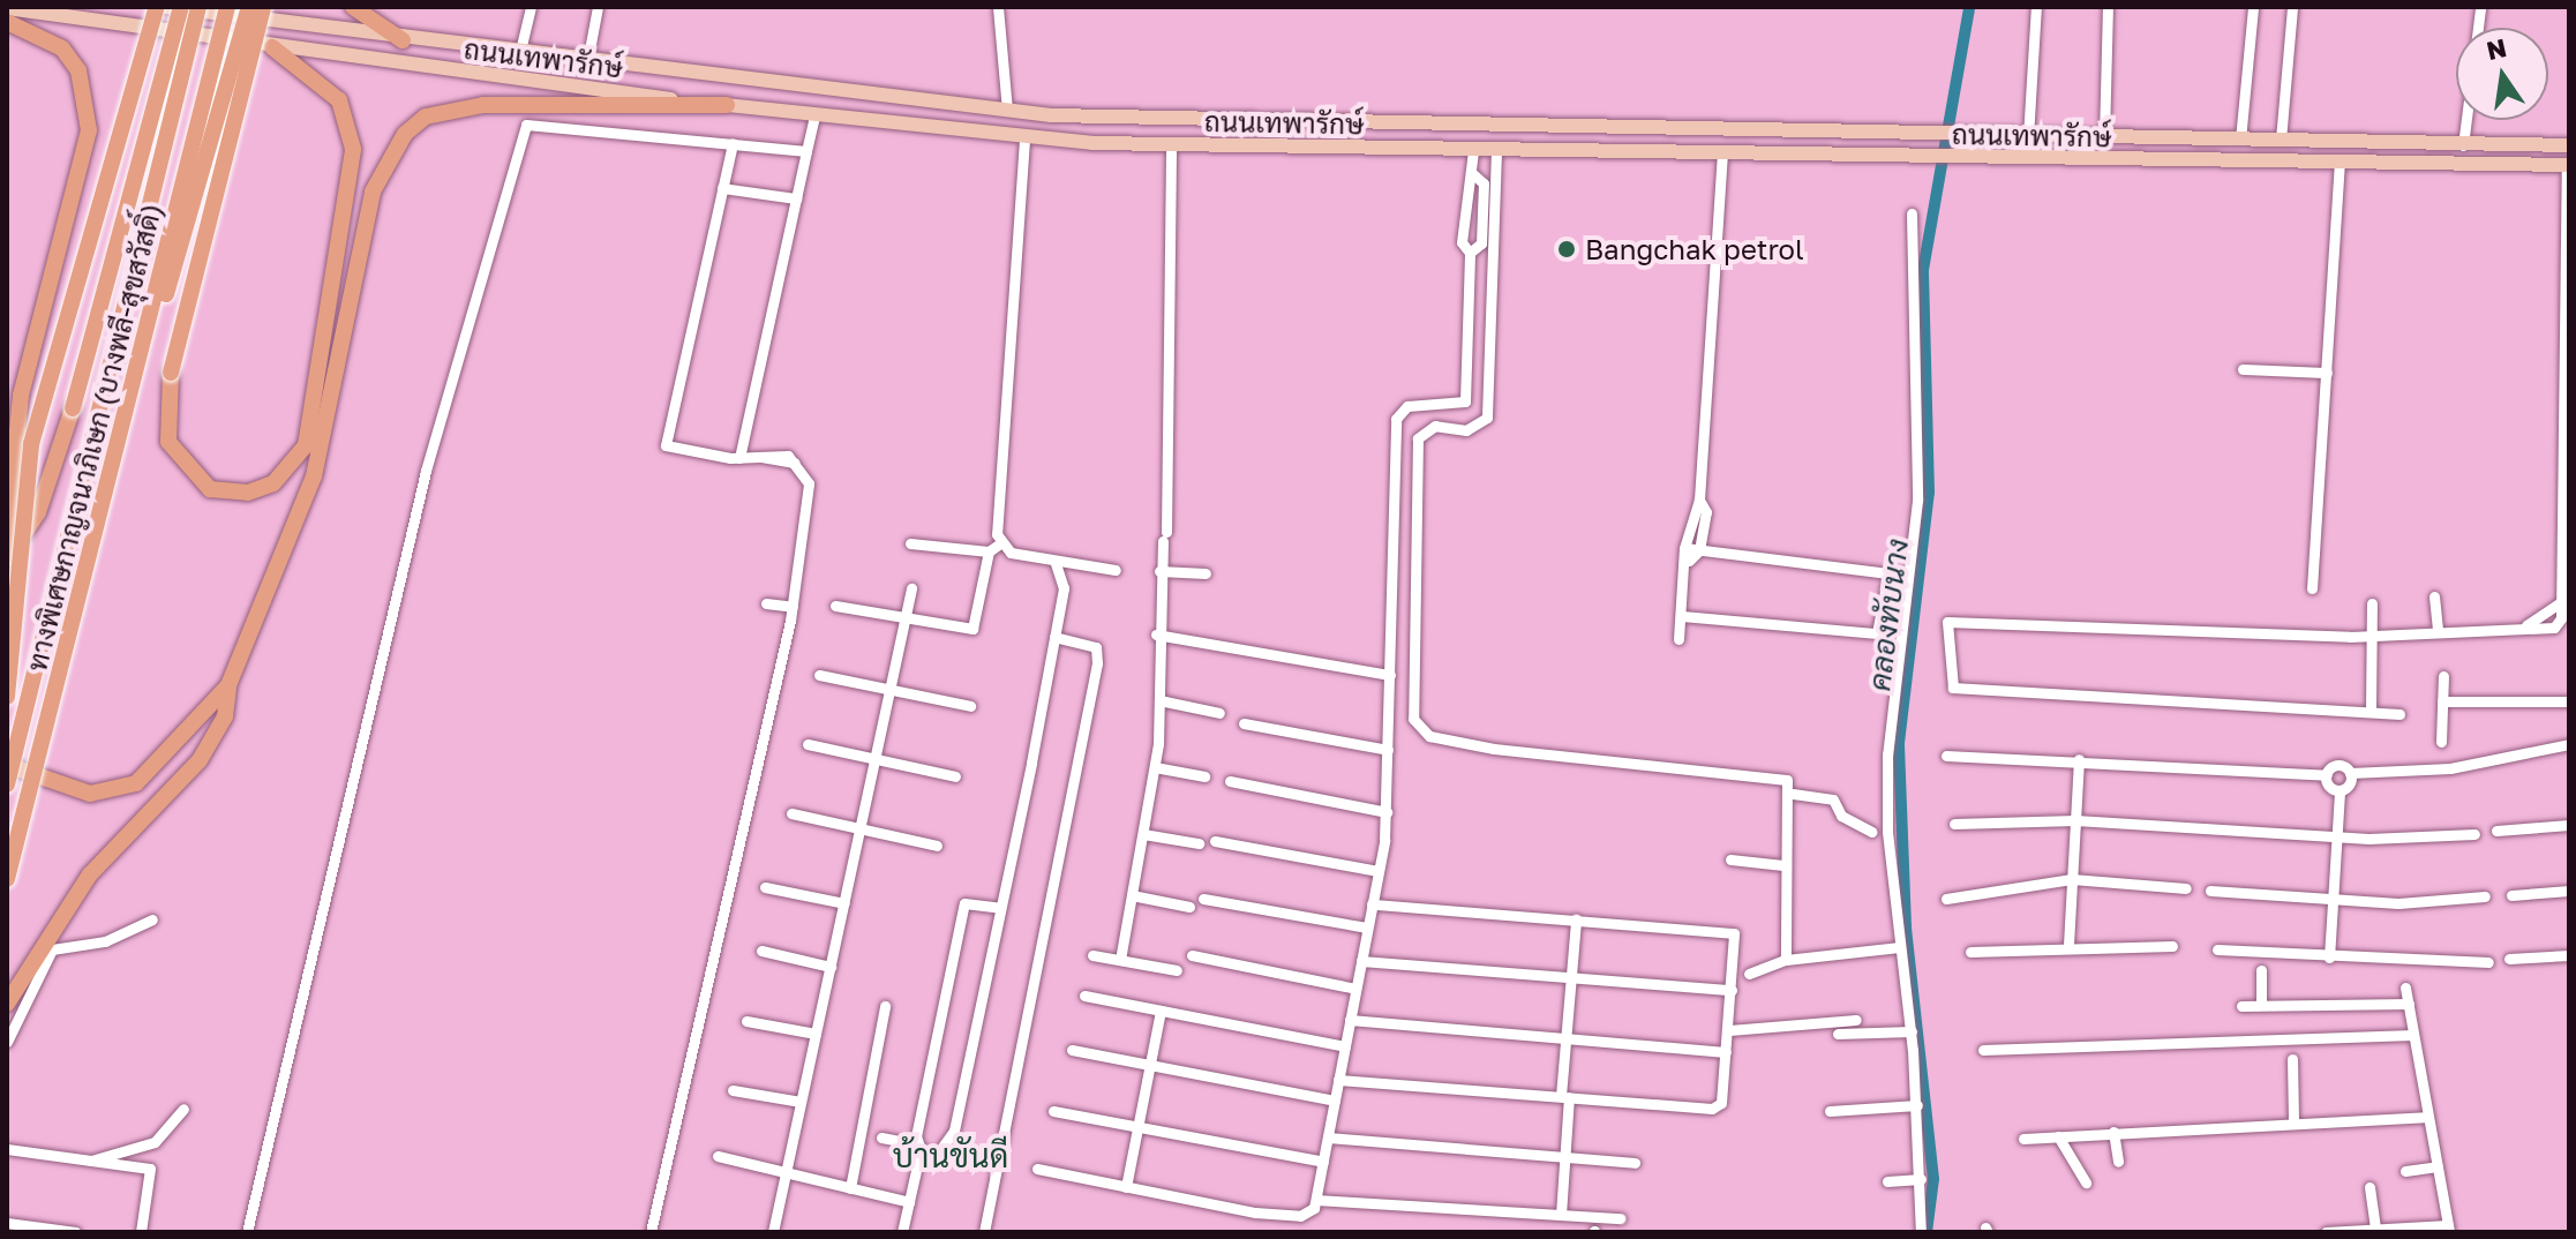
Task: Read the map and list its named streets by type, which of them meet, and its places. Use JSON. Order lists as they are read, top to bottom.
{
  "streets": {
    "highway": ["ทางพิเศษกาญจนาภิเษก (บางพลี-สุขสวัสดิ์)"],
    "main road": ["ถนนเทพารักษ์"]
  },
  "districts": ["บ้านขันดี"],
  "water": ["คลองทับนาง"],
  "places": ["Bangchak petrol"],
  "north": "top"
}
